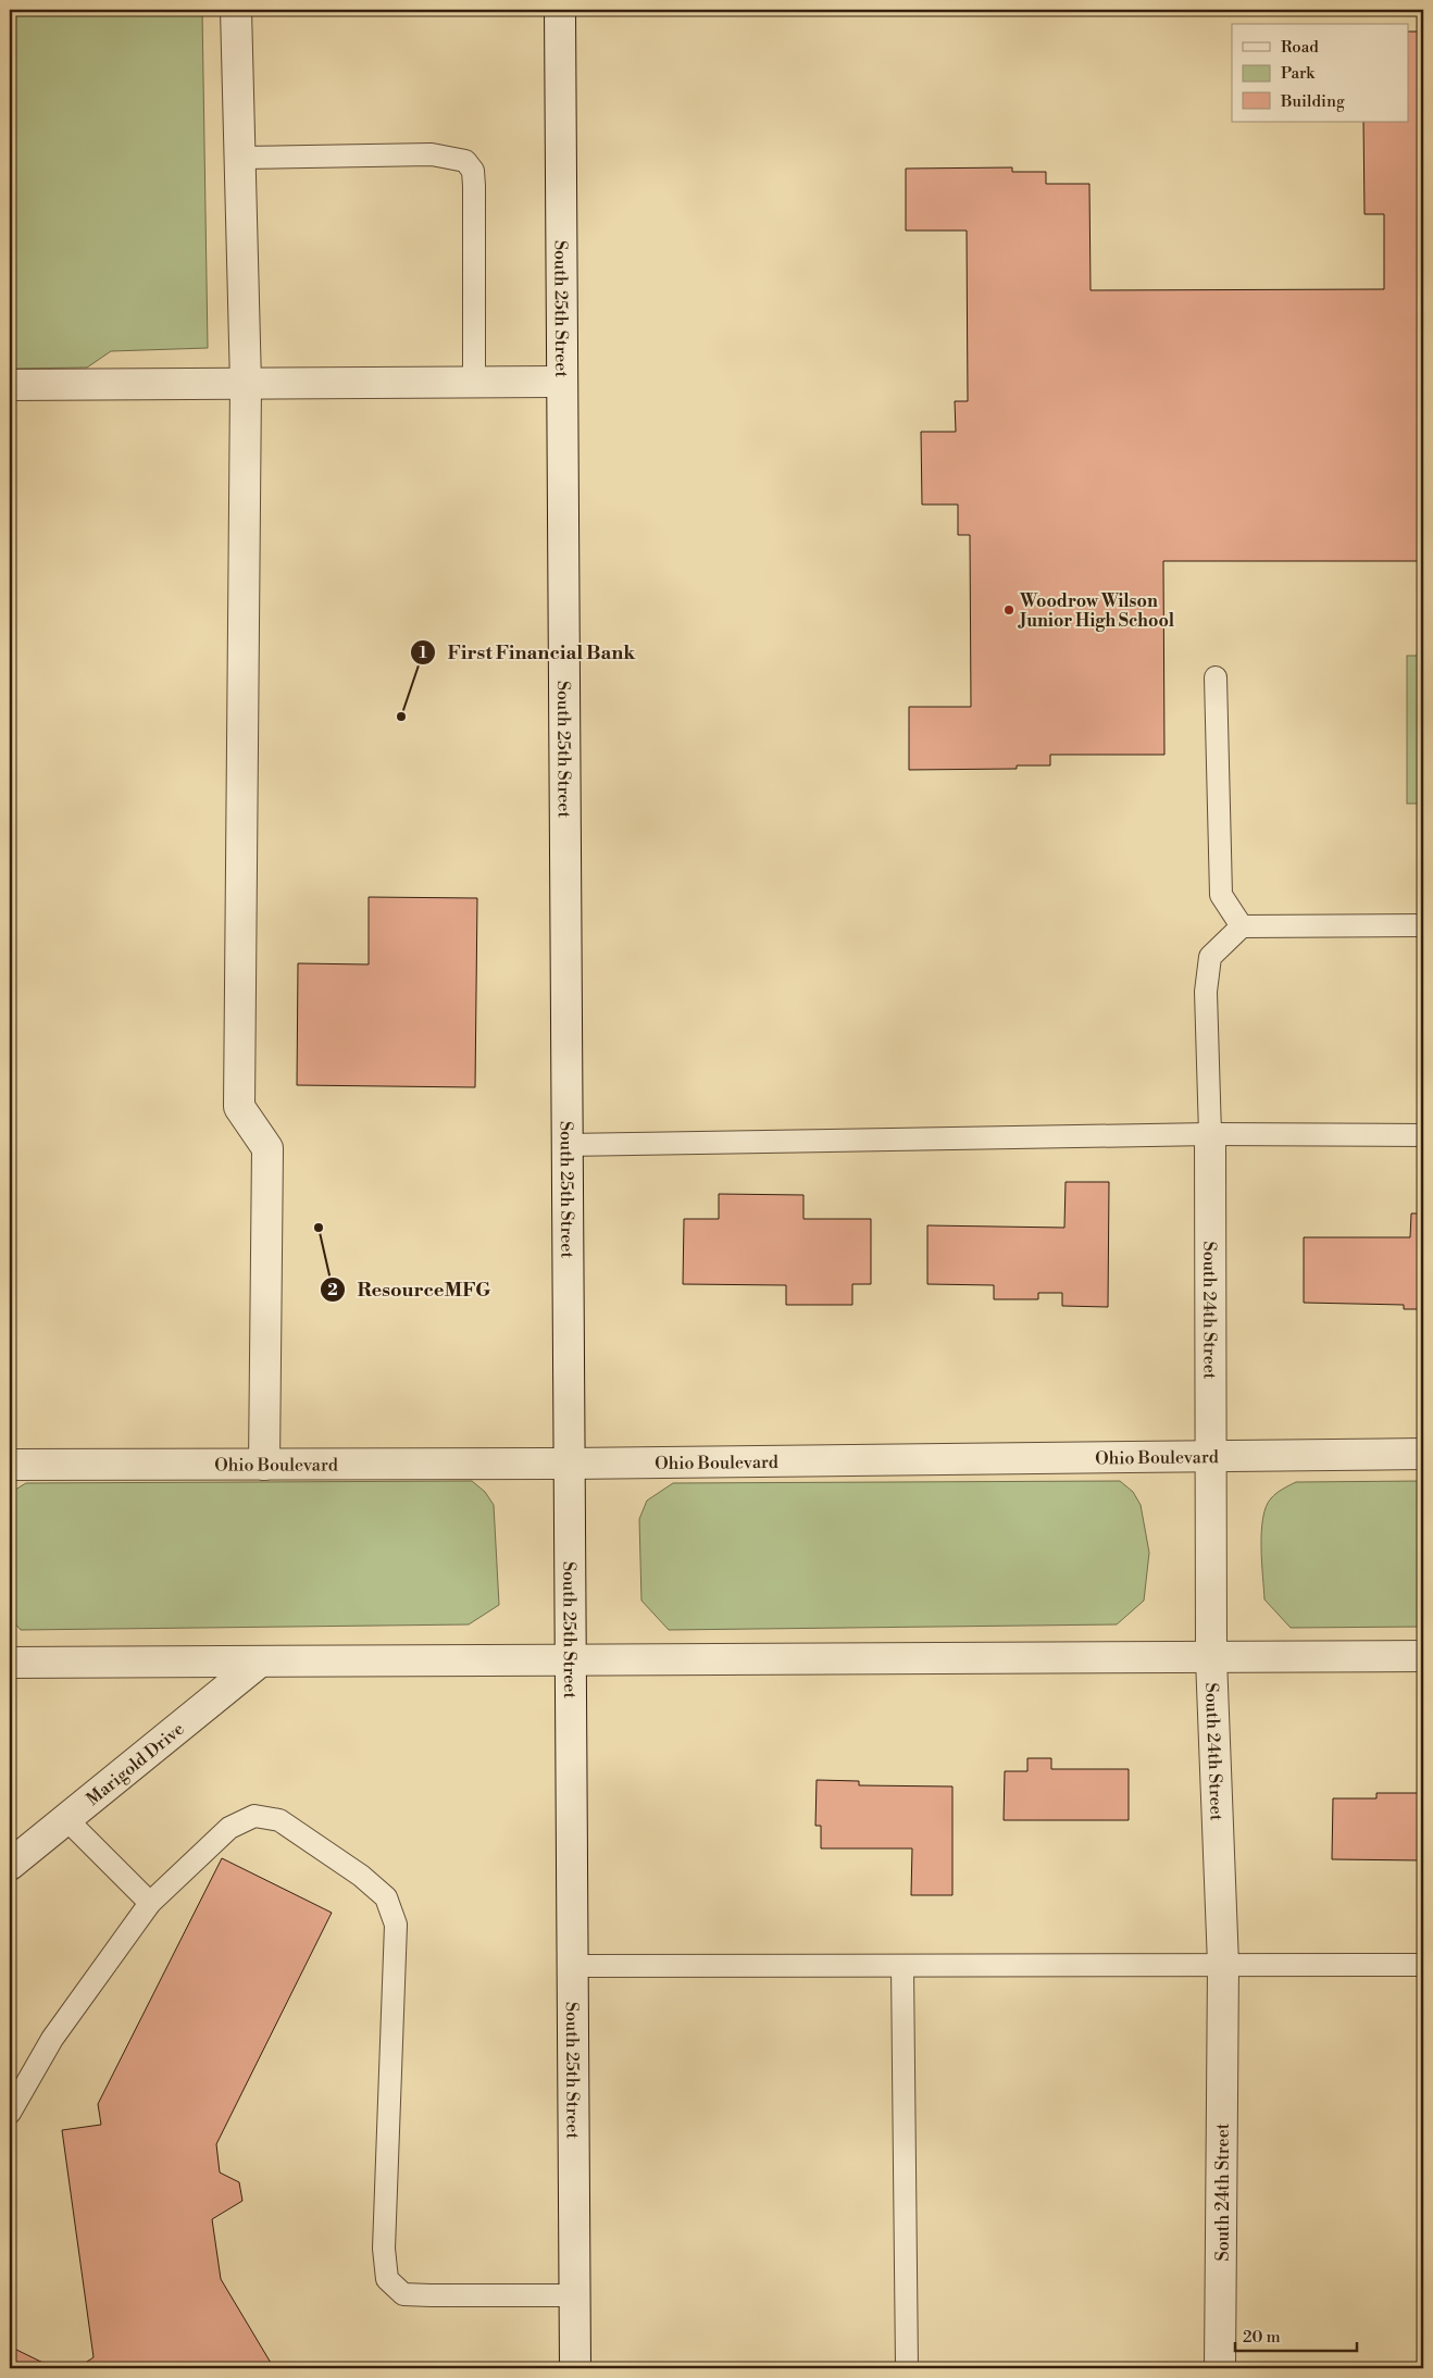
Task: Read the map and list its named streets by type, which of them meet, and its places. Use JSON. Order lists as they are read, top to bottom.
{
  "streets": {
    "street": [
      "South 25th Street",
      "South 24th Street",
      "Ohio Boulevard",
      "Marigold Drive"
    ]
  },
  "crossings": [
    ["South 25th Street", "Ohio Boulevard"],
    ["South 24th Street", "Ohio Boulevard"]
  ],
  "places": ["Woodrow Wilson Junior High School", "First Financial Bank", "ResourceMFG"],
  "legend": ["Road", "Park", "Building"],
  "scale_bar": "20 m"
}
